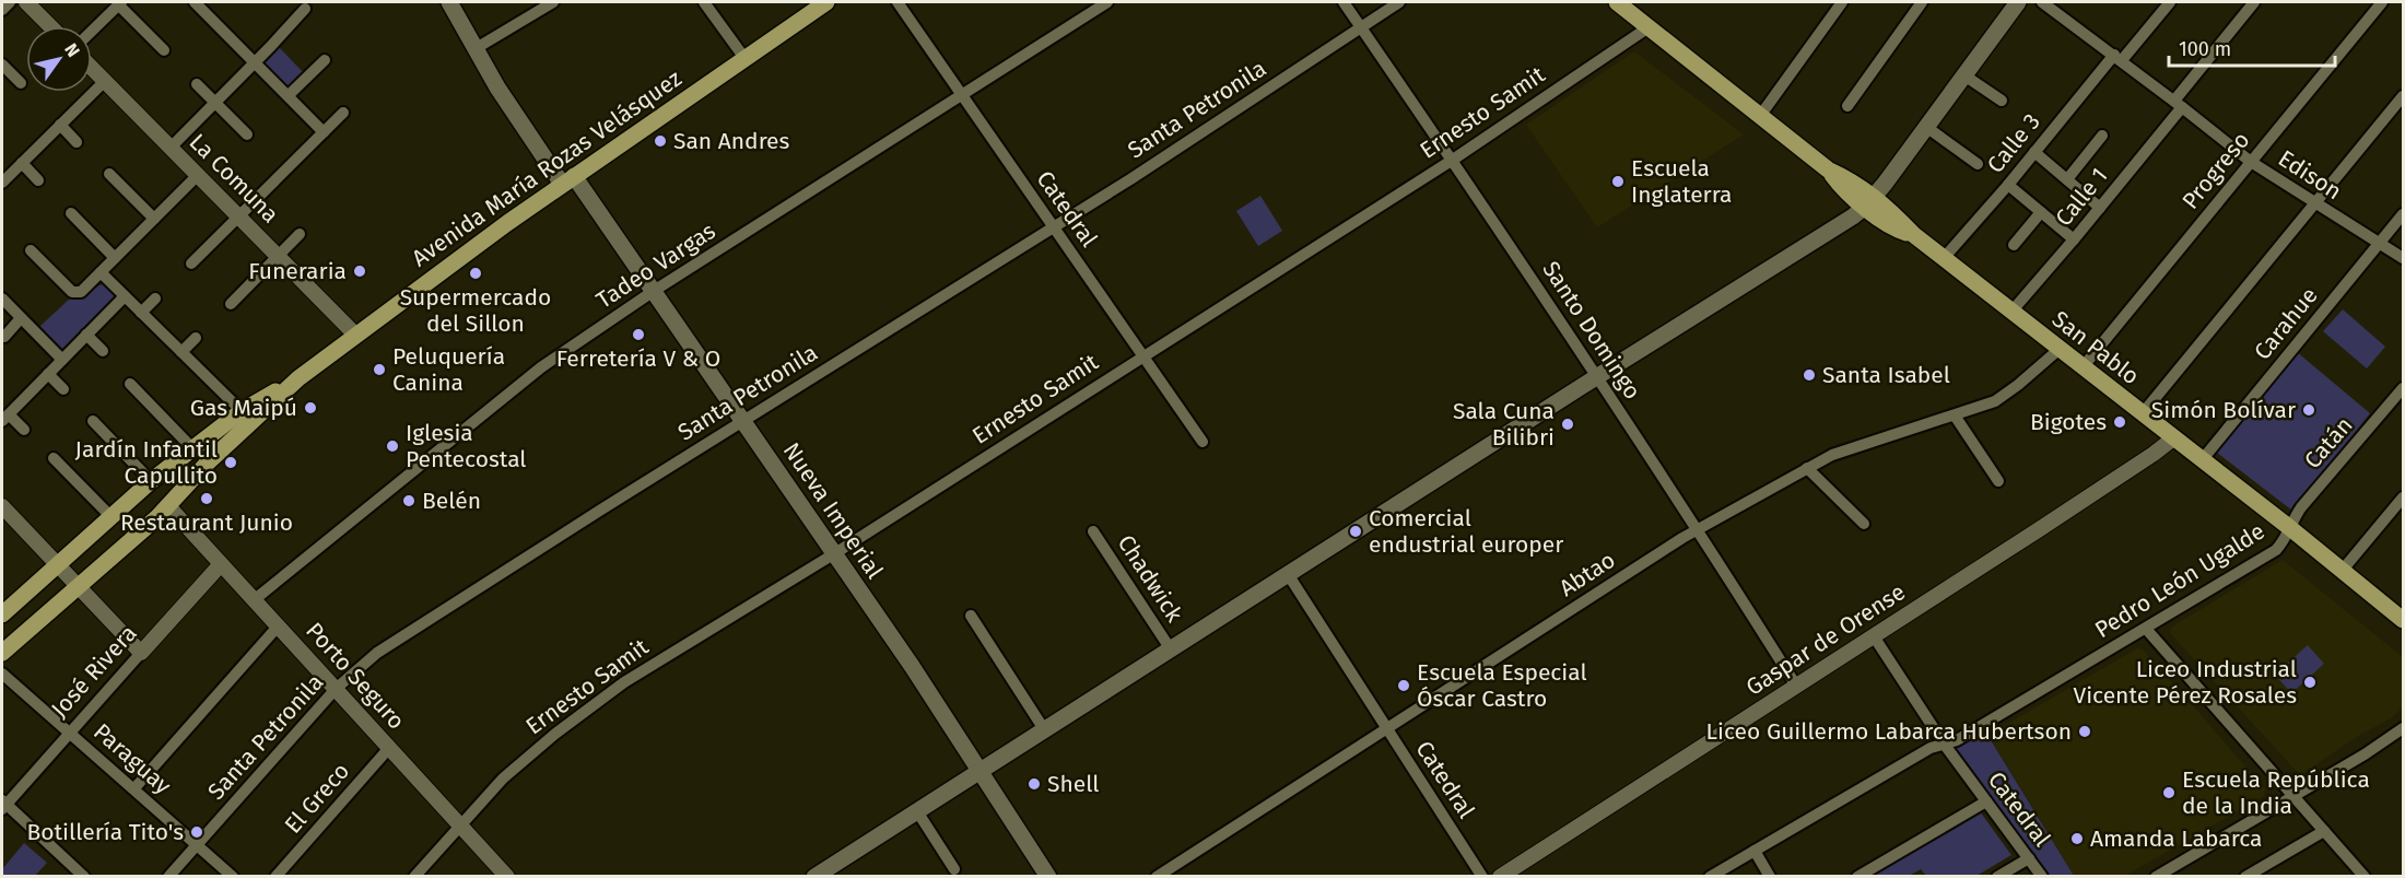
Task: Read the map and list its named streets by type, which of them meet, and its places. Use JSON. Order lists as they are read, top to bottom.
{
  "streets": {
    "main road": ["Avenida María Rozas Velásquez", "San Pablo", "Nueva Imperial"],
    "street": [
      "Santa Petronila",
      "Ernesto Samit",
      "Calle 3",
      "Progreso",
      "Edison",
      "La Comuna",
      "Calle 1",
      "Catedral",
      "Tadeo Vargas",
      "Carahue",
      "Santo Domingo",
      "Catán",
      "Abtao",
      "Chadwick",
      "Pedro León Ugalde",
      "Gaspar de Orense",
      "José Rivera",
      "Porto Seguro",
      "Paraguay",
      "El Greco"
    ]
  },
  "crossings": [
    ["Santa Petronila", "Catedral"],
    ["Santa Petronila", "Santo Domingo"],
    ["Santa Petronila", "Nueva Imperial"],
    ["Santa Petronila", "Porto Seguro"],
    ["Santa Petronila", "Paraguay"],
    ["Ernesto Samit", "Catedral"],
    ["Ernesto Samit", "Santo Domingo"],
    ["Ernesto Samit", "San Pablo"],
    ["Ernesto Samit", "Nueva Imperial"],
    ["Ernesto Samit", "Porto Seguro"],
    ["Calle 3", "Edison"],
    ["Calle 3", "San Pablo"],
    ["Avenida María Rozas Velásquez", "La Comuna"],
    ["Avenida María Rozas Velásquez", "Nueva Imperial"],
    ["Avenida María Rozas Velásquez", "Porto Seguro"],
    ["Progreso", "Edison"],
    ["Progreso", "San Pablo"],
    ["Edison", "Calle 1"],
    ["Edison", "Carahue"],
    ["Calle 1", "San Pablo"],
    ["Catedral", "Tadeo Vargas"],
    ["Catedral", "Abtao"],
    ["Catedral", "Pedro León Ugalde"],
    ["Catedral", "Gaspar de Orense"],
    ["Tadeo Vargas", "Nueva Imperial"],
    ["Tadeo Vargas", "Porto Seguro"],
    ["Carahue", "San Pablo"],
    ["Santo Domingo", "Abtao"],
    ["Santo Domingo", "Gaspar de Orense"],
    ["San Pablo", "Catán"],
    ["San Pablo", "Abtao"],
    ["San Pablo", "Pedro León Ugalde"],
    ["San Pablo", "Gaspar de Orense"],
    ["Catán", "Pedro León Ugalde"],
    ["José Rivera", "Porto Seguro"],
    ["José Rivera", "Paraguay"],
    ["Porto Seguro", "El Greco"]
  ],
  "places": [
    "San Andres",
    "Escuela Inglaterra",
    "Funeraria",
    "Supermercado del Sillon",
    "Ferretería V & O",
    "Peluquería Canina",
    "Santa Isabel",
    "Gas Maipú",
    "Simón Bolívar",
    "Bigotes",
    "Sala Cuna Bilibri",
    "Iglesia Pentecostal",
    "Jardín Infantil Capullito",
    "Restaurant Junio",
    "Belén",
    "Comercial endustrial europer",
    "Liceo Industrial Vicente Pérez Rosales",
    "Escuela Especial Óscar Castro",
    "Liceo Guillermo Labarca Hubertson",
    "Shell",
    "Escuela República de la India",
    "Botillería Tito's",
    "Amanda Labarca"
  ],
  "scale_bar": "100 m",
  "north": "top right"
}
